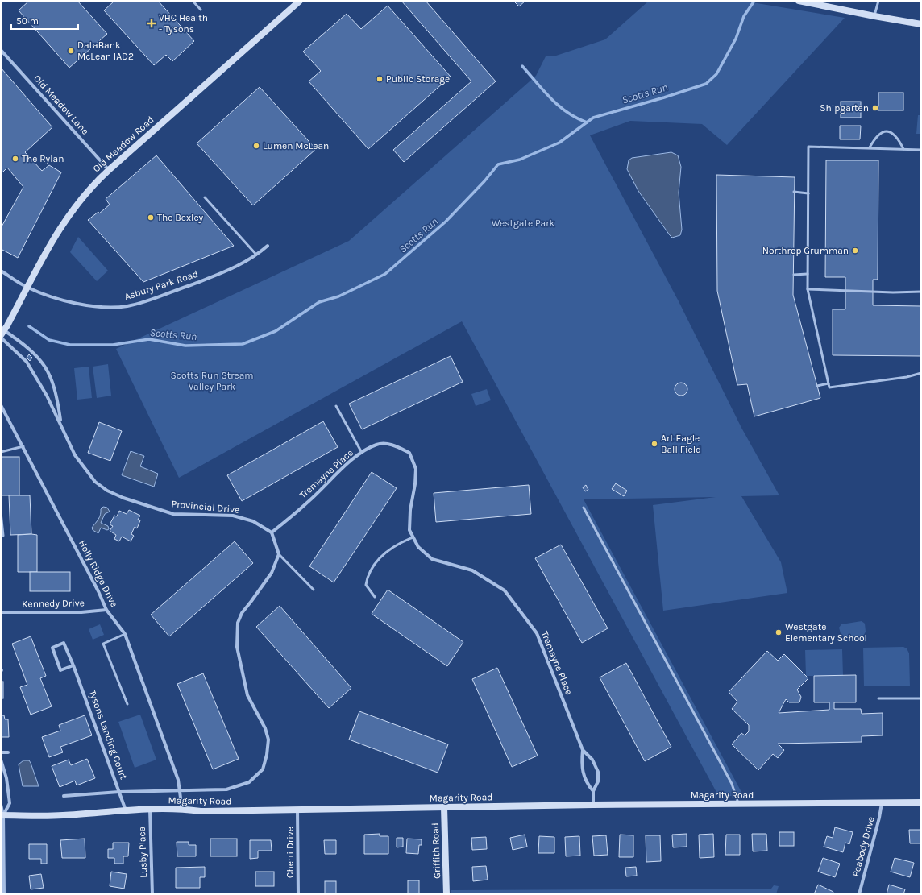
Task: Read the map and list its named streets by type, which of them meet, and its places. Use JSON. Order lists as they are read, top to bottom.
{
  "streets": {
    "main road": ["Old Meadow Road", "Magarity Road", "Griffith Road"],
    "street": [
      "Old Meadow Lane",
      "Asbury Park Road",
      "Tremayne Place",
      "Provincial Drive",
      "Holly Ridge Drive",
      "Kennedy Drive",
      "Tysons Landing Court",
      "Peabody Drive",
      "Lusby Place",
      "Cherri Drive"
    ]
  },
  "crossings": [
    ["Old Meadow Lane", "Old Meadow Road"],
    ["Old Meadow Road", "Asbury Park Road"],
    ["Old Meadow Road", "Provincial Drive"],
    ["Tremayne Place", "Provincial Drive"],
    ["Tremayne Place", "Magarity Road"],
    ["Holly Ridge Drive", "Kennedy Drive"],
    ["Holly Ridge Drive", "Magarity Road"],
    ["Tysons Landing Court", "Magarity Road"],
    ["Magarity Road", "Peabody Drive"],
    ["Magarity Road", "Griffith Road"],
    ["Magarity Road", "Lusby Place"],
    ["Magarity Road", "Cherri Drive"]
  ],
  "water": ["Scotts Run"],
  "parks": ["Westgate Park", "Scotts Run Stream Valley Park"],
  "places": {
    "health": ["VHC Health - Tysons"],
    "other": [
      "DataBank McLean IAD2",
      "Public Storage",
      "Shipgarten",
      "Lumen McLean",
      "The Rylan",
      "The Bexley",
      "Northrop Grumman",
      "Art Eagle Ball Field",
      "Westgate Elementary School"
    ]
  },
  "scale_bar": "50 m"
}
